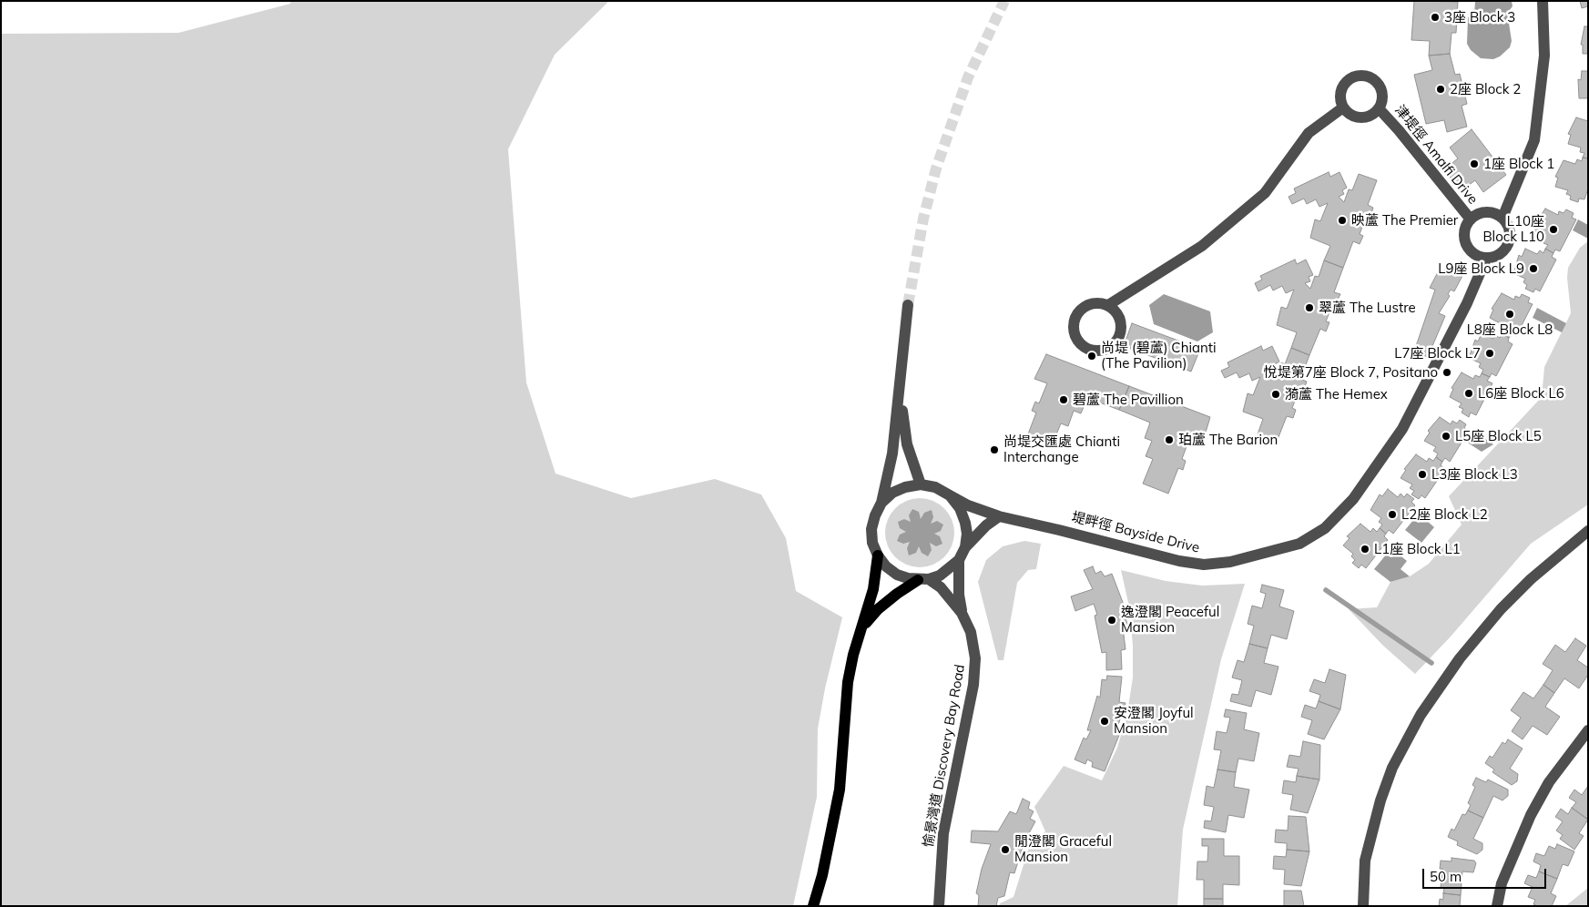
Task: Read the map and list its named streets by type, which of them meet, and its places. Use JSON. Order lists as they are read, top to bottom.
{
  "streets": {
    "street": ["津堤徑 Amalfi Drive", "堤畔徑 Bayside Drive", "愉景灣道 Discovery Bay Road"]
  },
  "crossings": [
    ["津堤徑 Amalfi Drive", "堤畔徑 Bayside Drive"],
    ["堤畔徑 Bayside Drive", "愉景灣道 Discovery Bay Road"]
  ],
  "places": [
    "3座 Block 3",
    "2座 Block 2",
    "1座 Block 1",
    "映蘆 The Premier",
    "L10座 Block L10",
    "L9座 Block L9",
    "翠蘆 The Lustre",
    "L8座 Block L8",
    "L7座 Block L7",
    "尚堤 (碧蘆) Chianti (The Pavilion)",
    "悅堤第7座 Block 7, Positano",
    "L6座 Block L6",
    "漪蘆 The Hemex",
    "碧蘆 The Pavillion",
    "L5座 Block L5",
    "珀蘆 The Barion",
    "尚堤交匯處 Chianti Interchange",
    "L3座 Block L3",
    "L2座 Block L2",
    "L1座 Block L1",
    "逸澄閣 Peaceful Mansion",
    "安澄閣 Joyful Mansion",
    "閒澄閣 Graceful Mansion"
  ],
  "scale_bar": "50 m"
}
